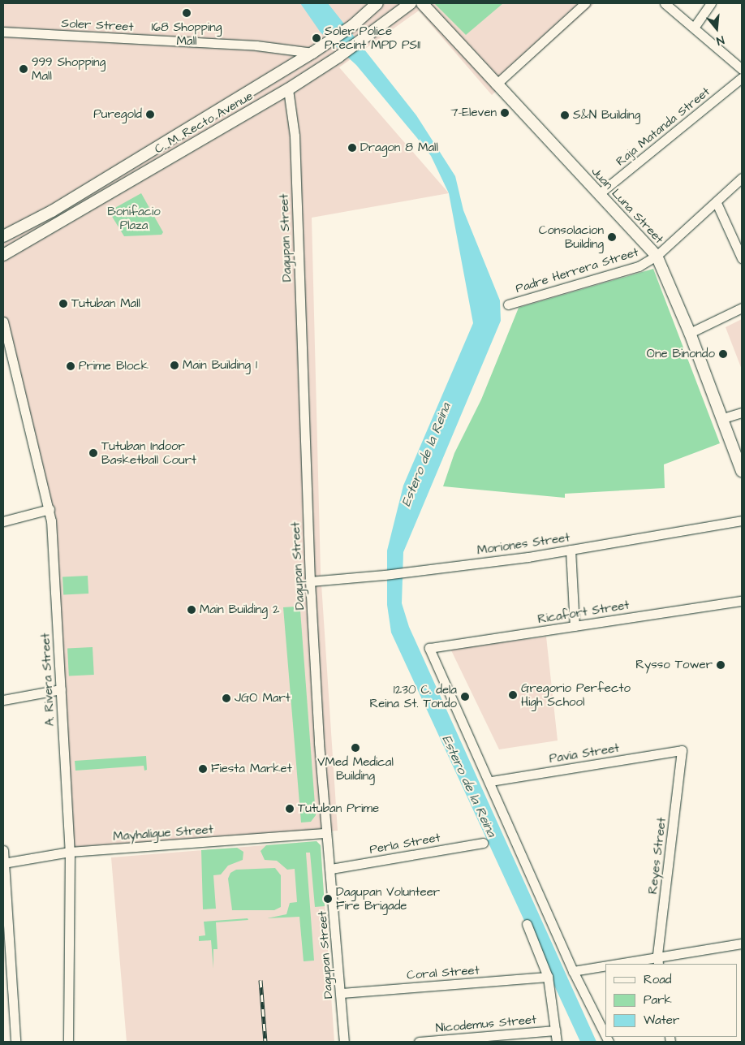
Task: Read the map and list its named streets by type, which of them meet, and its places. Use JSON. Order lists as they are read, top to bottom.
{
  "streets": {
    "main road": ["C. M. Recto Avenue", "Juan Luna Street"],
    "street": [
      "Soler Street",
      "Raja Matanda Street",
      "Dagupan Street",
      "Padre Herrera Street",
      "Moriones Street",
      "Ricafort Street",
      "A. Rivera Street",
      "Pavia Street",
      "Mayhaligue Street",
      "Perla Street",
      "Reyes Street",
      "Coral Street",
      "Nicodemus Street"
    ]
  },
  "crossings": [
    ["Soler Street", "C. M. Recto Avenue"],
    ["C. M. Recto Avenue", "Dagupan Street"],
    ["Raja Matanda Street", "Juan Luna Street"],
    ["Juan Luna Street", "Padre Herrera Street"],
    ["Dagupan Street", "Moriones Street"],
    ["Dagupan Street", "Mayhaligue Street"],
    ["Dagupan Street", "Perla Street"],
    ["Dagupan Street", "Coral Street"],
    ["Ricafort Street", "Pavia Street"],
    ["A. Rivera Street", "Mayhaligue Street"],
    ["Pavia Street", "Reyes Street"]
  ],
  "water": ["Estero de la Reina"],
  "parks": ["Bonifacio Plaza"],
  "places": [
    "168 Shopping Mall",
    "Soler Police Precint MPD PS11",
    "999 Shopping Mall",
    "7-Eleven",
    "Puregold",
    "S&N Building",
    "Dragon 8 Mall",
    "Consolacion Building",
    "Tutuban Mall",
    "One Binondo",
    "Main Building 1",
    "Prime Block",
    "Tutuban Indoor Basketball Court",
    "Main Building 2",
    "Rysso Tower",
    "Gregorio Perfecto High School",
    "1230 C. dela Reina St. Tondo",
    "JGO Mart",
    "VMed Medical Building",
    "Fiesta Market",
    "Tutuban Prime",
    "Dagupan Volunteer Fire Brigade"
  ],
  "legend": ["Road", "Park", "Water"],
  "north": "bottom"
}
